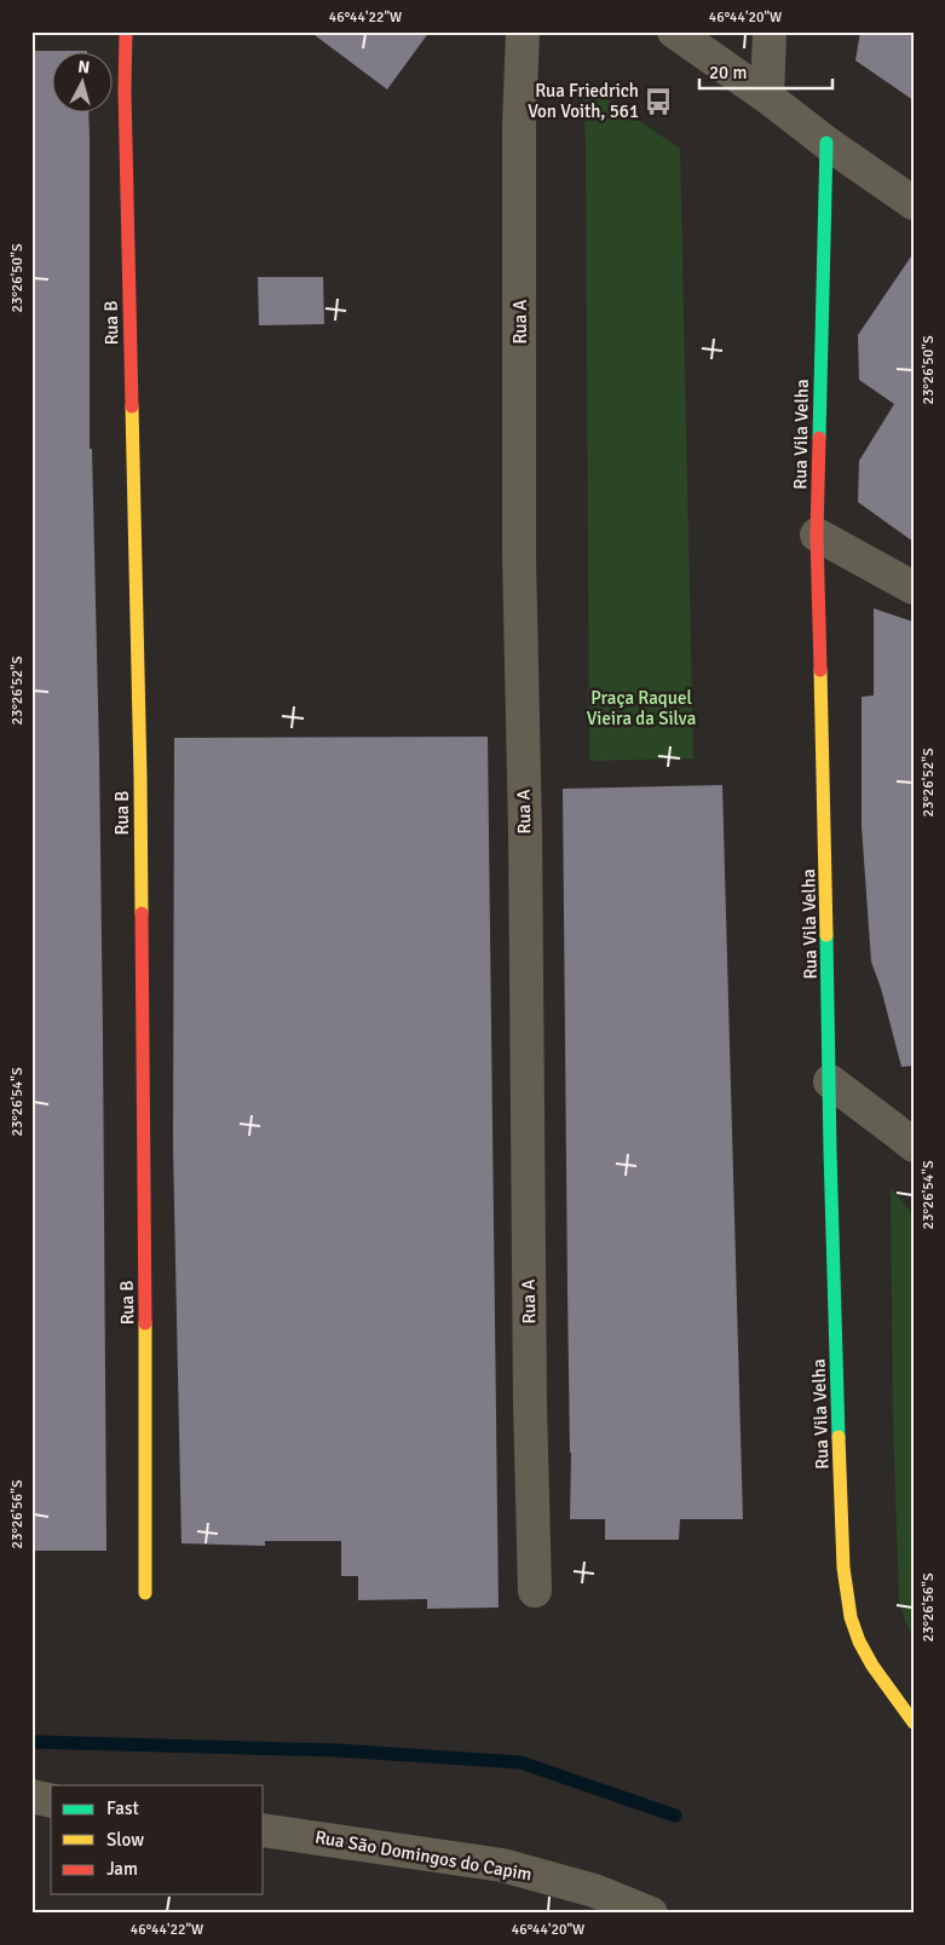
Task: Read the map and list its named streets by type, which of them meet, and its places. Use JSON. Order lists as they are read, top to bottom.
{
  "streets": {
    "street": [
      "Rua A",
      "Rua B",
      "Rua Vila Velha",
      "Rua São Domingos do Capim"
    ]
  },
  "parks": ["Praça Raquel Vieira da Silva"],
  "places": {
    "bus stop": ["Rua Friedrich Von Voith, 561"]
  },
  "legend": ["Fast", "Slow", "Jam"],
  "scale_bar": "20 m",
  "north": "top",
  "coordinates": [
    "46°44'22\"W",
    "46°44'20\"W",
    "23°26'50\"S",
    "23°26'52\"S",
    "23°26'54\"S",
    "23°26'56\"S"
  ]
}
